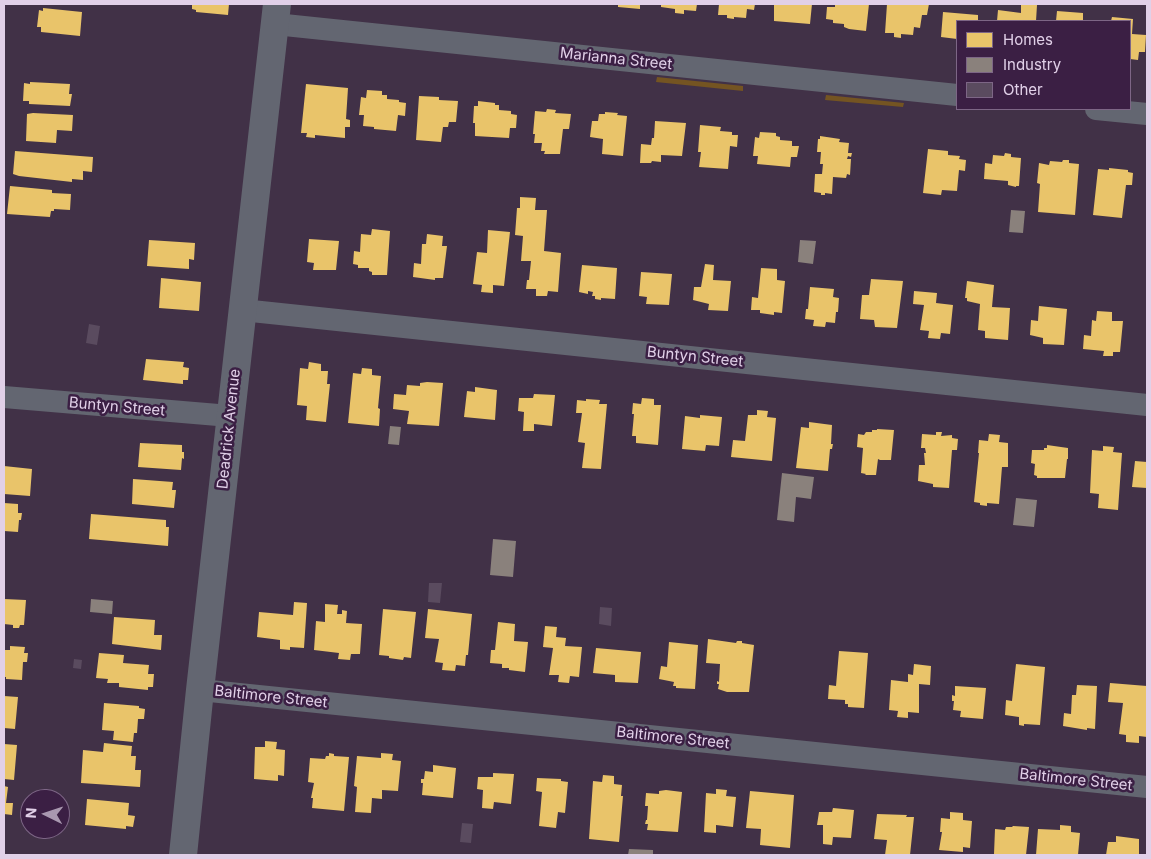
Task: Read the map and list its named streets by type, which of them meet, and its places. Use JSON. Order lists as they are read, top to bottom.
{
  "streets": {
    "street": [
      "Marianna Street",
      "Buntyn Street",
      "Deadrick Avenue",
      "Baltimore Street"
    ]
  },
  "crossings": [
    ["Marianna Street", "Deadrick Avenue"],
    ["Buntyn Street", "Deadrick Avenue"],
    ["Deadrick Avenue", "Baltimore Street"]
  ],
  "legend": ["Homes", "Industry", "Other"],
  "north": "left"
}
